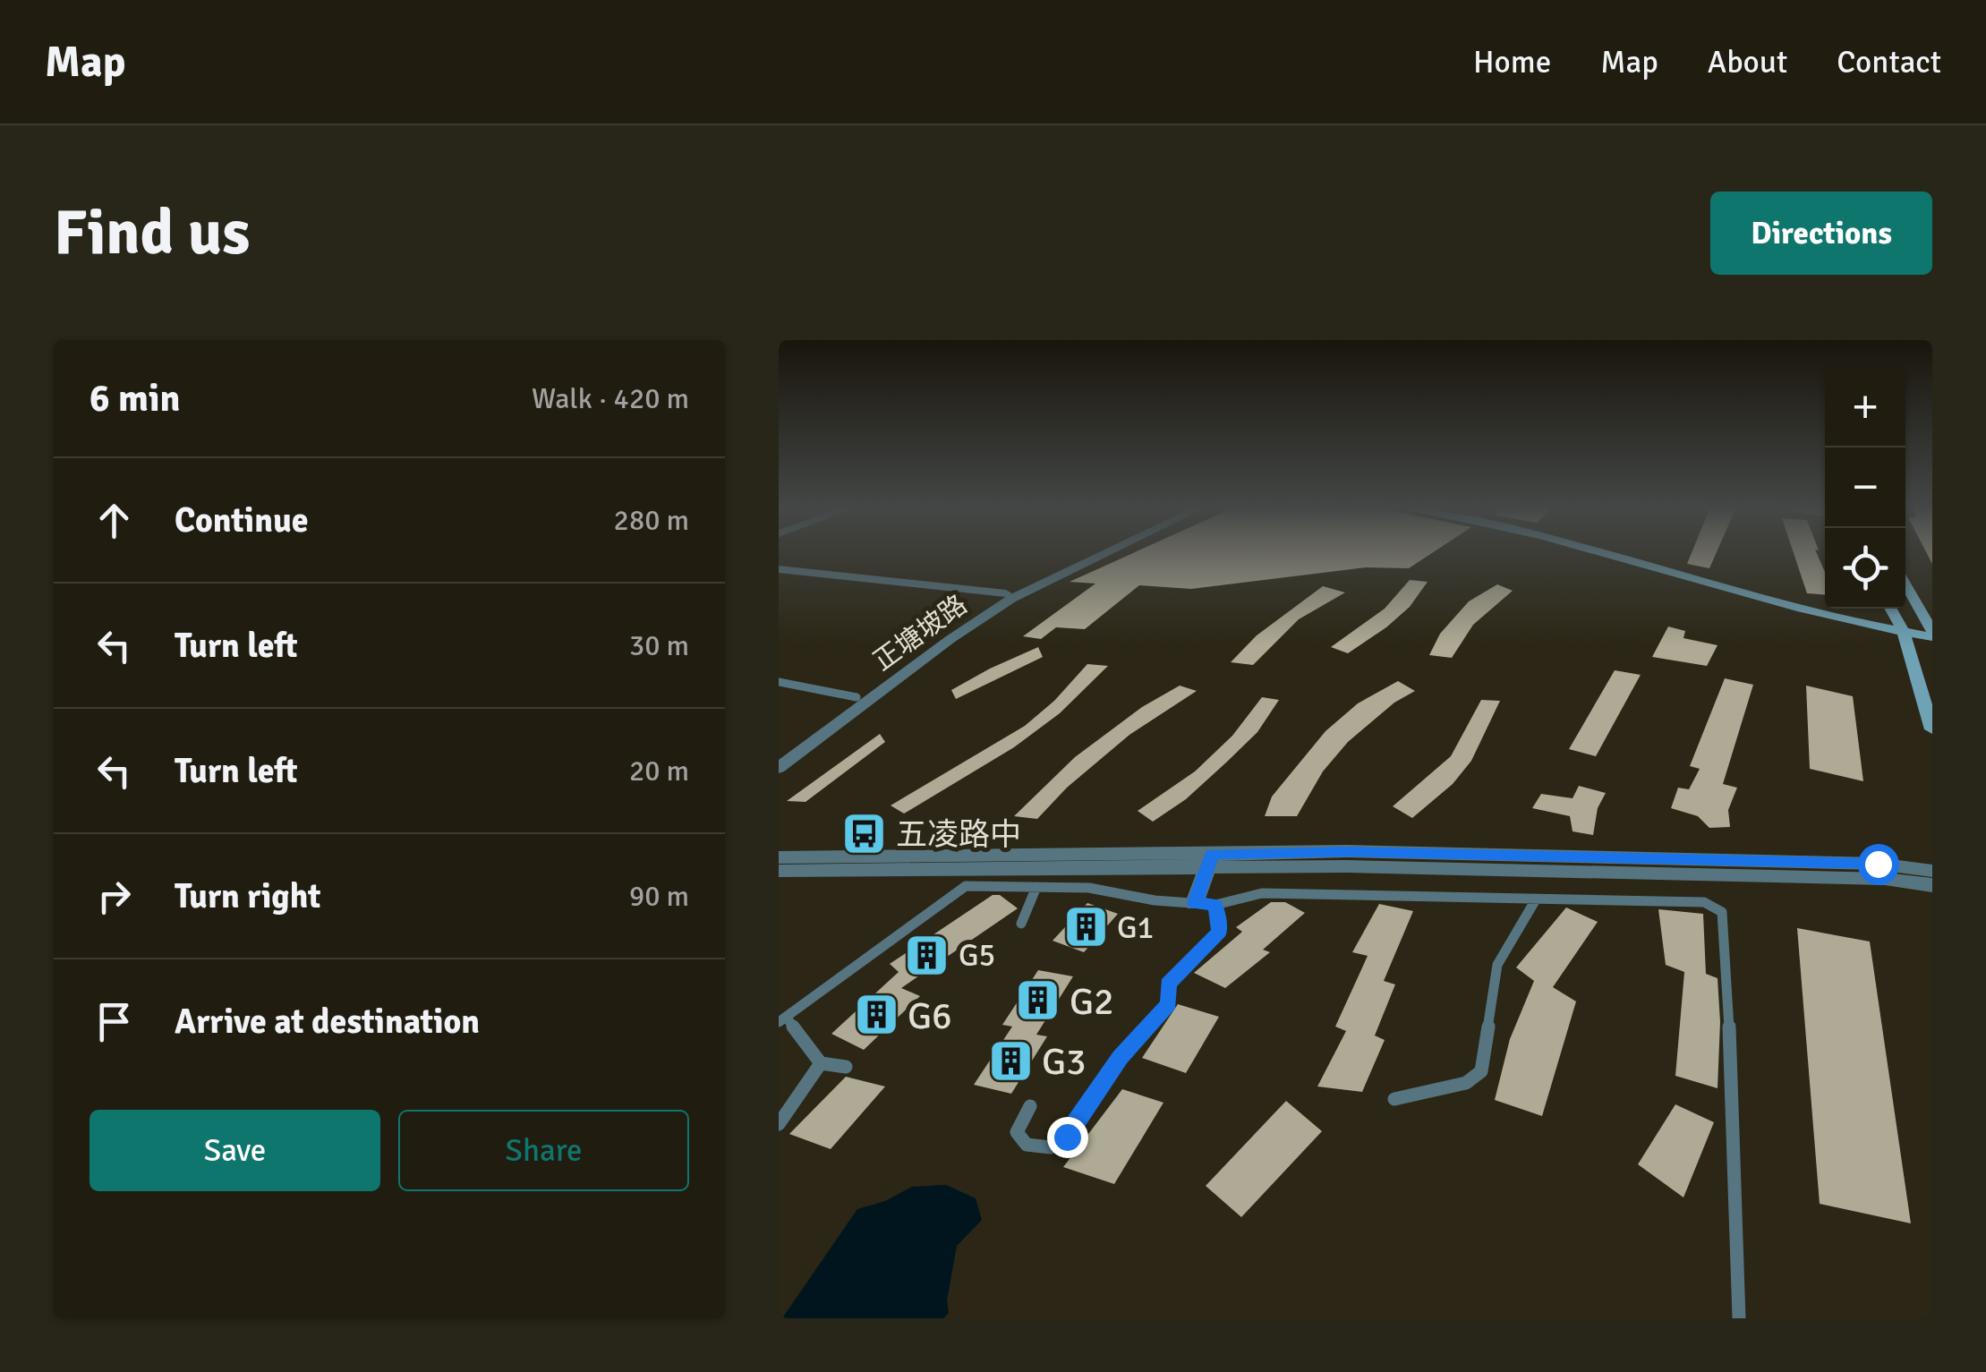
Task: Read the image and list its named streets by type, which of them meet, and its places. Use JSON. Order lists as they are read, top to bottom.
{
  "streets": {
    "street": ["正塘坡路"]
  },
  "places": {
    "bus stop": ["五凌路中"],
    "building": [
      "G1",
      "G5",
      "G2",
      "G6",
      "G3"
    ]
  },
  "page": {
    "header": "Map",
    "nav": [
      "Home",
      "Map",
      "About",
      "Contact"
    ],
    "buttons": [
      "Directions",
      ["Save", "Share"]
    ],
    "title": "Find us",
    "heading": ["6 min", "Walk · 420 m"],
    "map_buttons": ["+", "−"],
    "list": [
      ["Continue", "280 m"],
      ["Turn left", "30 m"],
      ["Turn left", "20 m"],
      ["Turn right", "90 m"],
      "Arrive at destination"
    ]
  }
}
